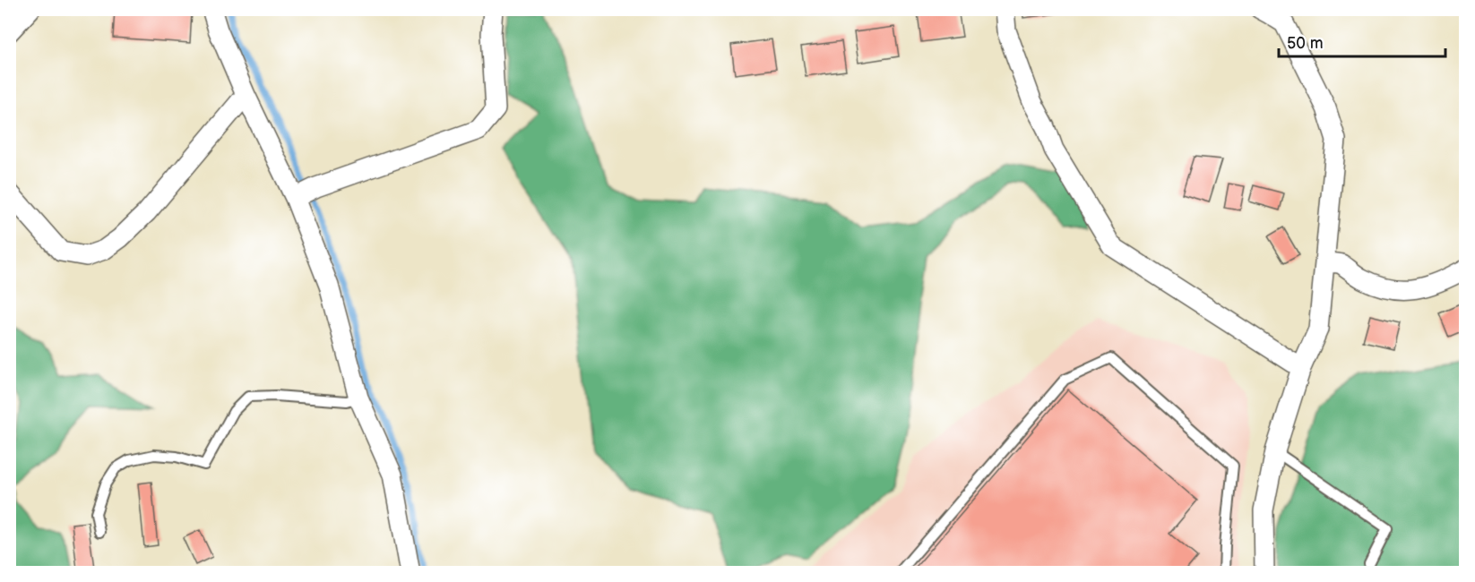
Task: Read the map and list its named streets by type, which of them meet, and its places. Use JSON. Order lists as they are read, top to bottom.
{
  "scale_bar": "50 m"
}
